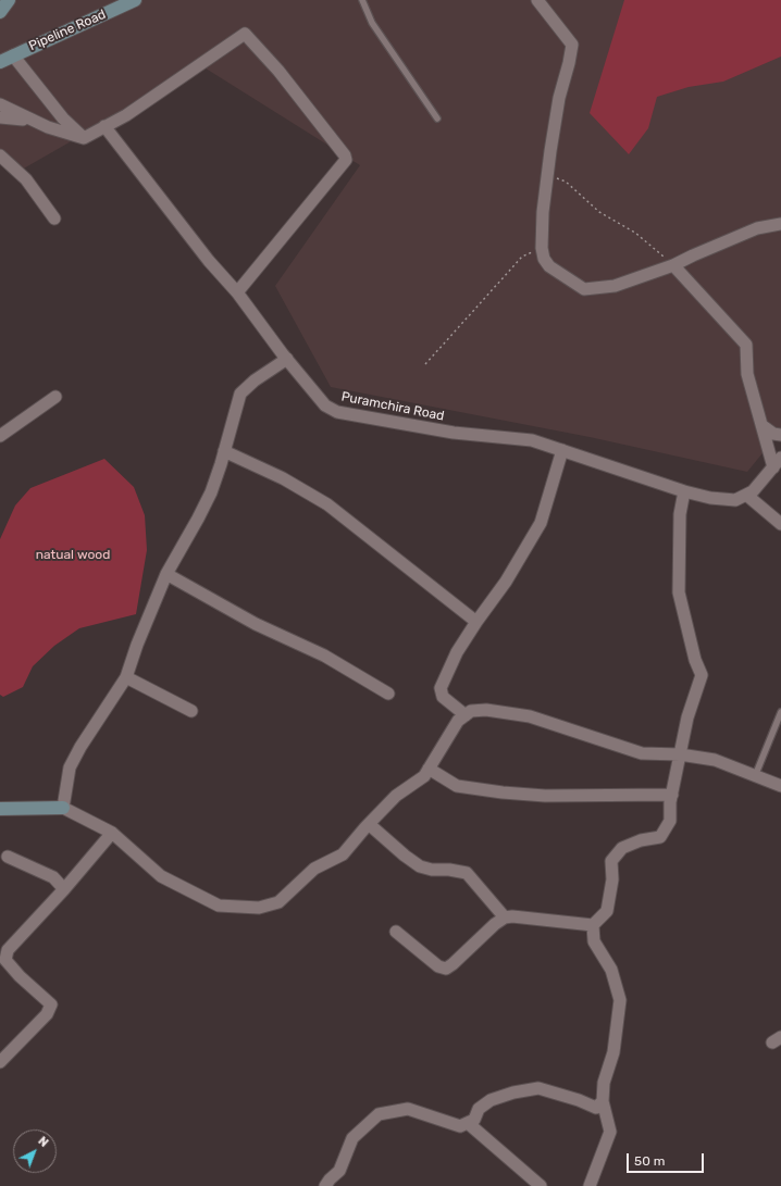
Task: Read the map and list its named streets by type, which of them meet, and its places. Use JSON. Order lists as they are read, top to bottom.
{
  "streets": {
    "street": ["Pipeline Road", "Puramchira Road"]
  },
  "parks": ["natual wood"],
  "scale_bar": "50 m",
  "north": "top right"
}
